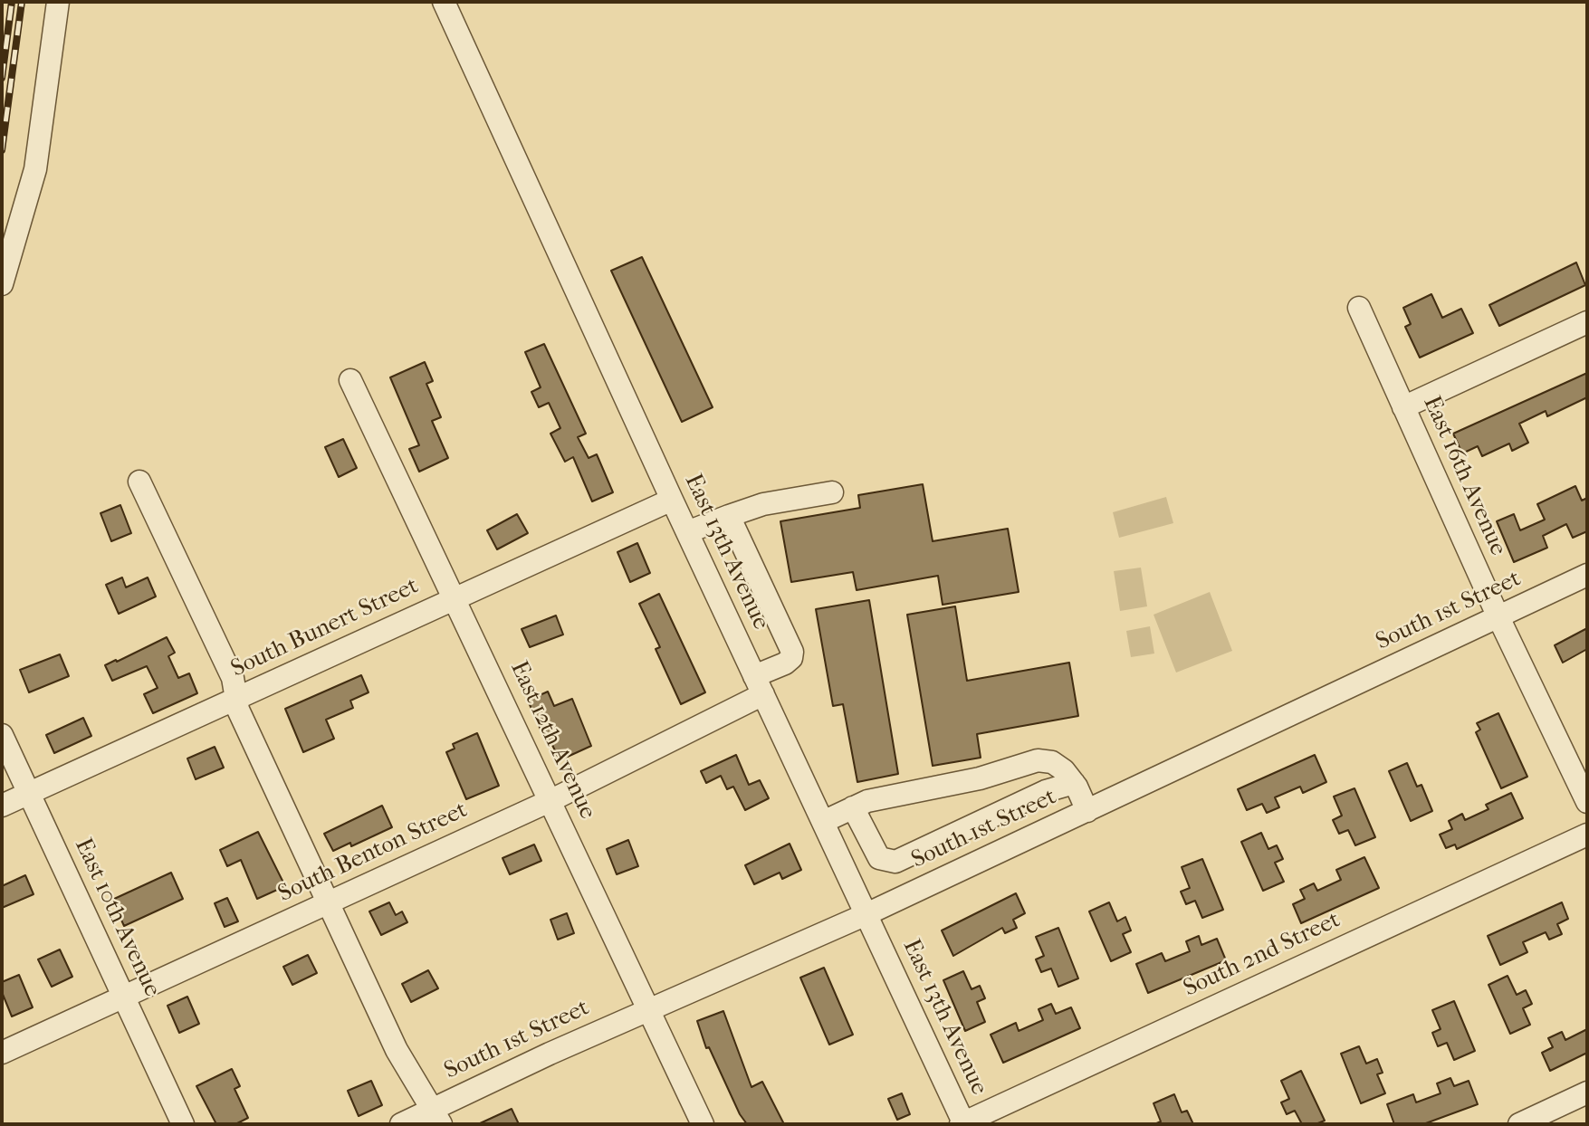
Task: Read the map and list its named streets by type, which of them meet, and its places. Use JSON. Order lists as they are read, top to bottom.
{
  "streets": {
    "street": [
      "East 16th Avenue",
      "East 13th Avenue",
      "South 1st Street",
      "South Bunert Street",
      "East 12th Avenue",
      "South Benton Street",
      "East 10th Avenue",
      "South 2nd Street"
    ]
  },
  "crossings": [
    ["East 16th Avenue", "South 1st Street"],
    ["East 13th Avenue", "South 1st Street"],
    ["East 13th Avenue", "South Bunert Street"],
    ["East 13th Avenue", "South Benton Street"],
    ["East 13th Avenue", "South 2nd Street"],
    ["South 1st Street", "East 12th Avenue"],
    ["South Bunert Street", "East 12th Avenue"],
    ["South Bunert Street", "East 10th Avenue"],
    ["East 12th Avenue", "South Benton Street"],
    ["South Benton Street", "East 10th Avenue"]
  ]
}
